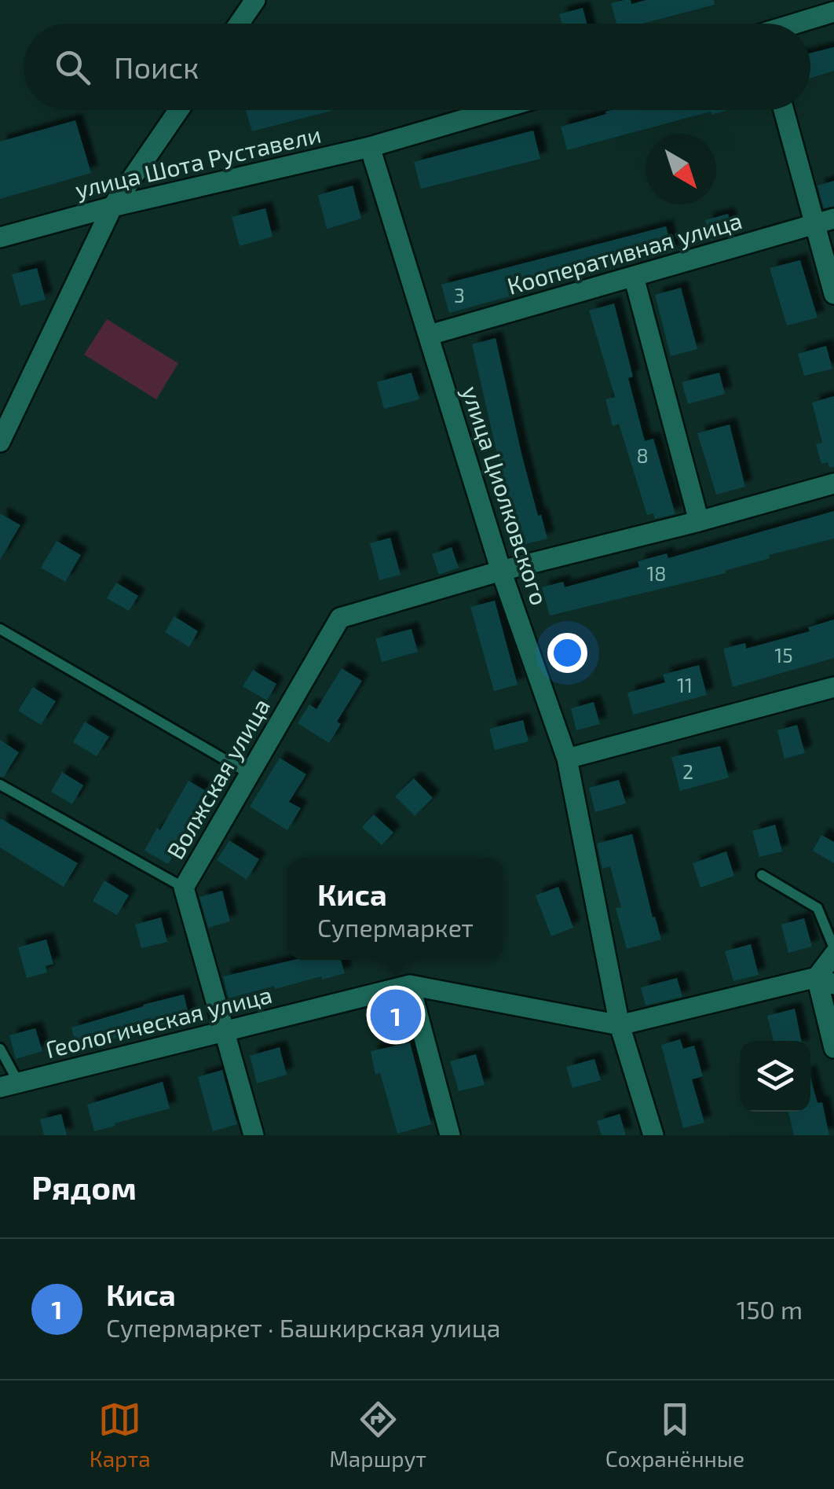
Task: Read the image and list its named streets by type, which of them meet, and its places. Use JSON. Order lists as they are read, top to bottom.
{
  "streets": {
    "street": [
      "улица Шота Руставели",
      "Кооперативная улица",
      "улица Циолковского",
      "Волжская улица",
      "Геологическая улица"
    ]
  },
  "crossings": [
    ["улица Шота Руставели", "улица Циолковского"],
    ["Кооперативная улица", "улица Циолковского"],
    ["улица Циолковского", "Волжская улица"],
    ["улица Циолковского", "Геологическая улица"],
    ["Волжская улица", "Геологическая улица"]
  ],
  "house_numbers": [
    "3",
    "8",
    "18",
    "15",
    "11",
    "2"
  ],
  "north": "bottom right",
  "page": {
    "search": "Поиск",
    "popup": ["Киса", "Супермаркет"],
    "pins": "1",
    "heading": "Рядом",
    "list": [
      {
        "mark": "1",
        "name": "Киса",
        "note": "Супермаркет · Башкирская улица",
        "value": "150 m"
      }
    ],
    "nav": ["Карта", "Маршрут", "Сохранённые"]
  }
}
